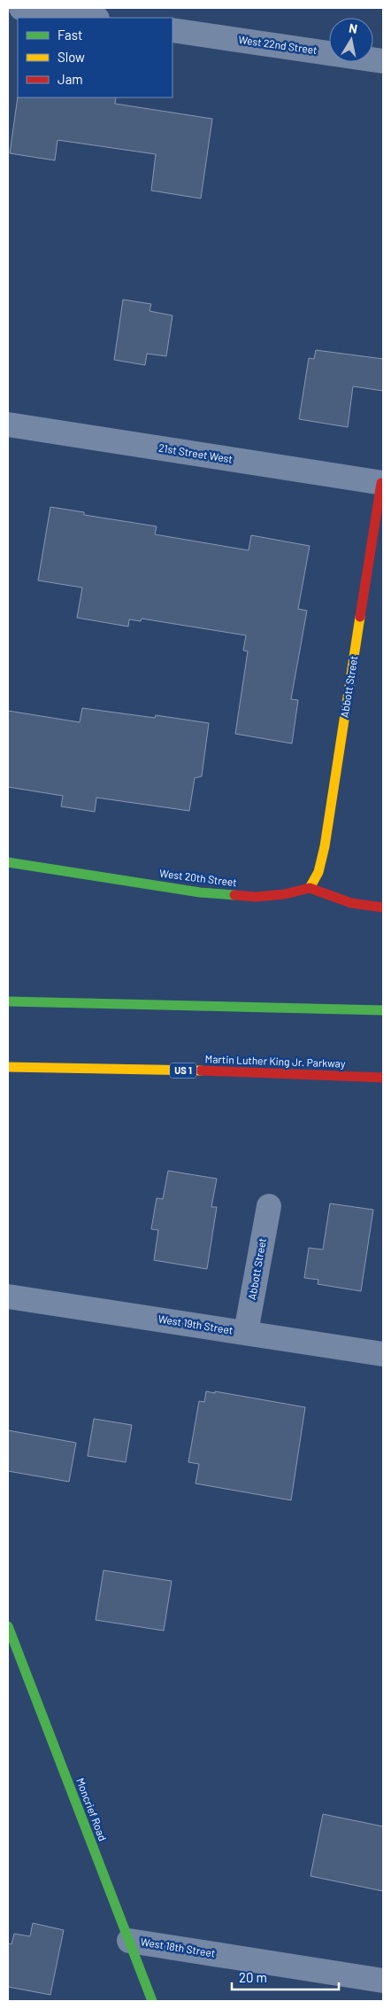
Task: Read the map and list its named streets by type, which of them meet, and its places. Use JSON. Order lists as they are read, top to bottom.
{
  "streets": {
    "main road": [
      "Abbott Street",
      "West 20th Street",
      "Martin Luther King Jr. Parkway",
      "US 1",
      "Moncrief Road"
    ],
    "street": [
      "West 22nd Street",
      "21st Street West",
      "West 19th Street",
      "West 18th Street"
    ]
  },
  "crossings": [
    ["21st Street West", "Abbott Street"],
    ["Abbott Street", "West 20th Street"],
    ["Abbott Street", "West 19th Street"],
    ["Moncrief Road", "West 18th Street"]
  ],
  "legend": ["Fast", "Slow", "Jam"],
  "scale_bar": "20 m",
  "north": "top"
}
